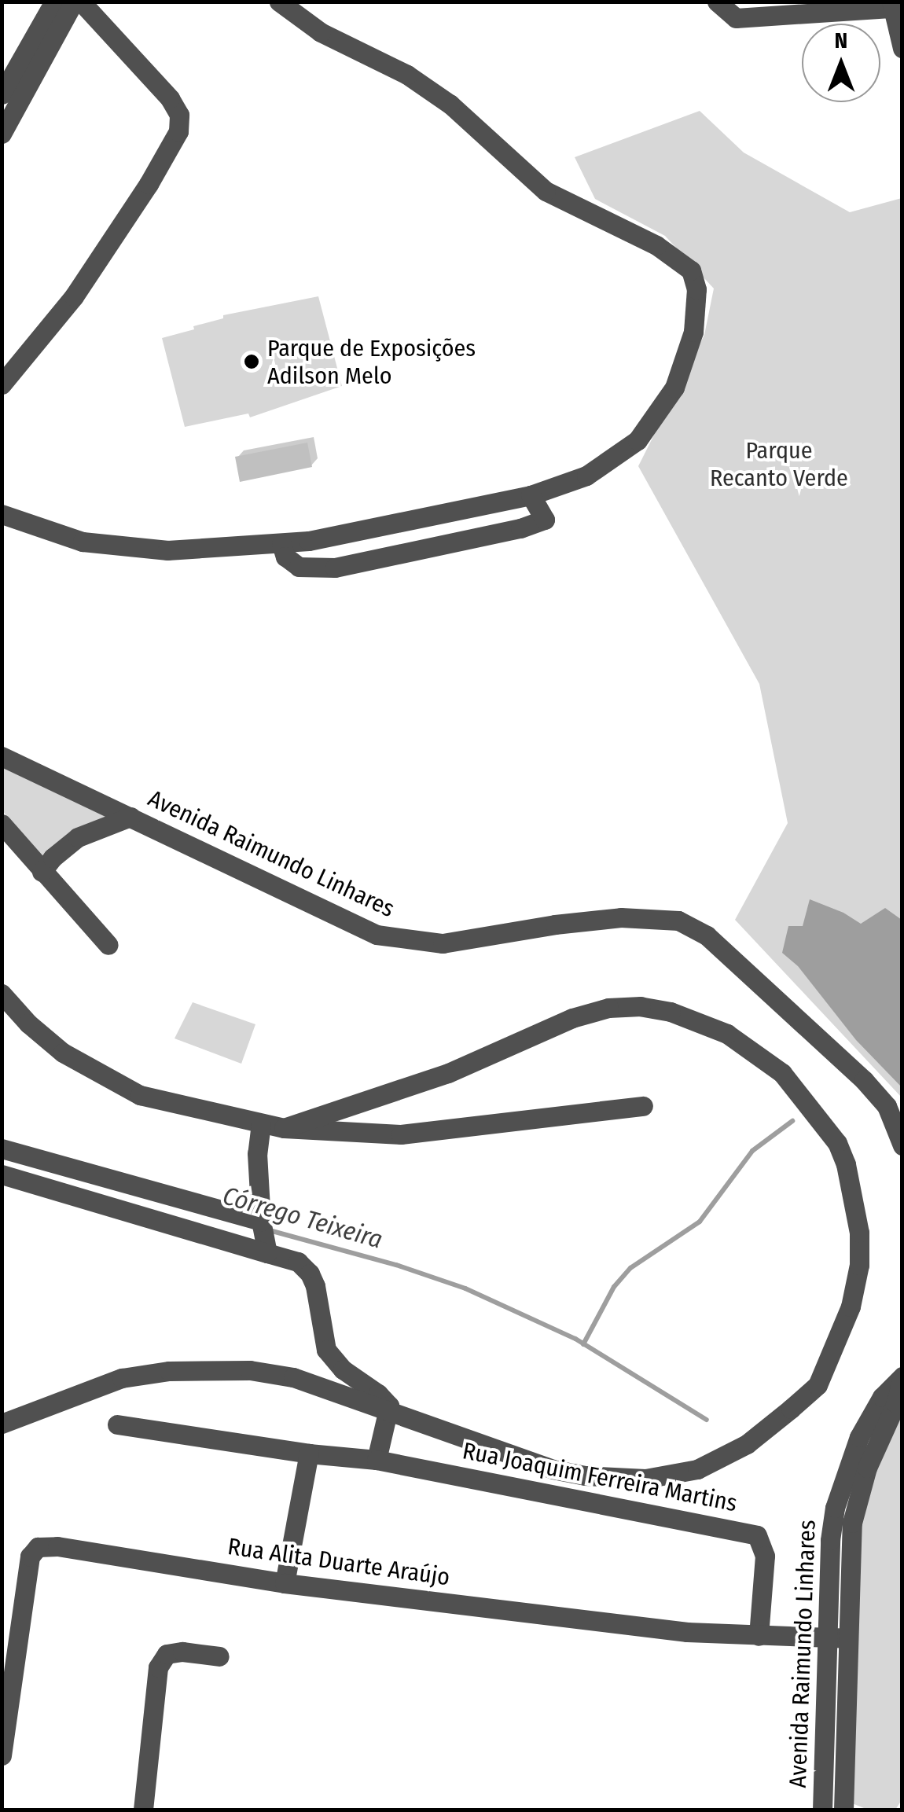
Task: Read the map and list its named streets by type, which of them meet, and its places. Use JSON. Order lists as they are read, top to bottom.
{
  "streets": {
    "street": ["Avenida Raimundo Linhares", "Rua Joaquim Ferreira Martins", "Rua Alita Duarte Araújo"]
  },
  "crossings": [
    ["Avenida Raimundo Linhares", "Rua Alita Duarte Araújo"],
    ["Rua Joaquim Ferreira Martins", "Rua Alita Duarte Araújo"]
  ],
  "water": ["Córrego Teixeira"],
  "parks": ["Parque Recanto Verde"],
  "places": ["Parque de Exposições Adilson Melo"],
  "north": "top"
}
